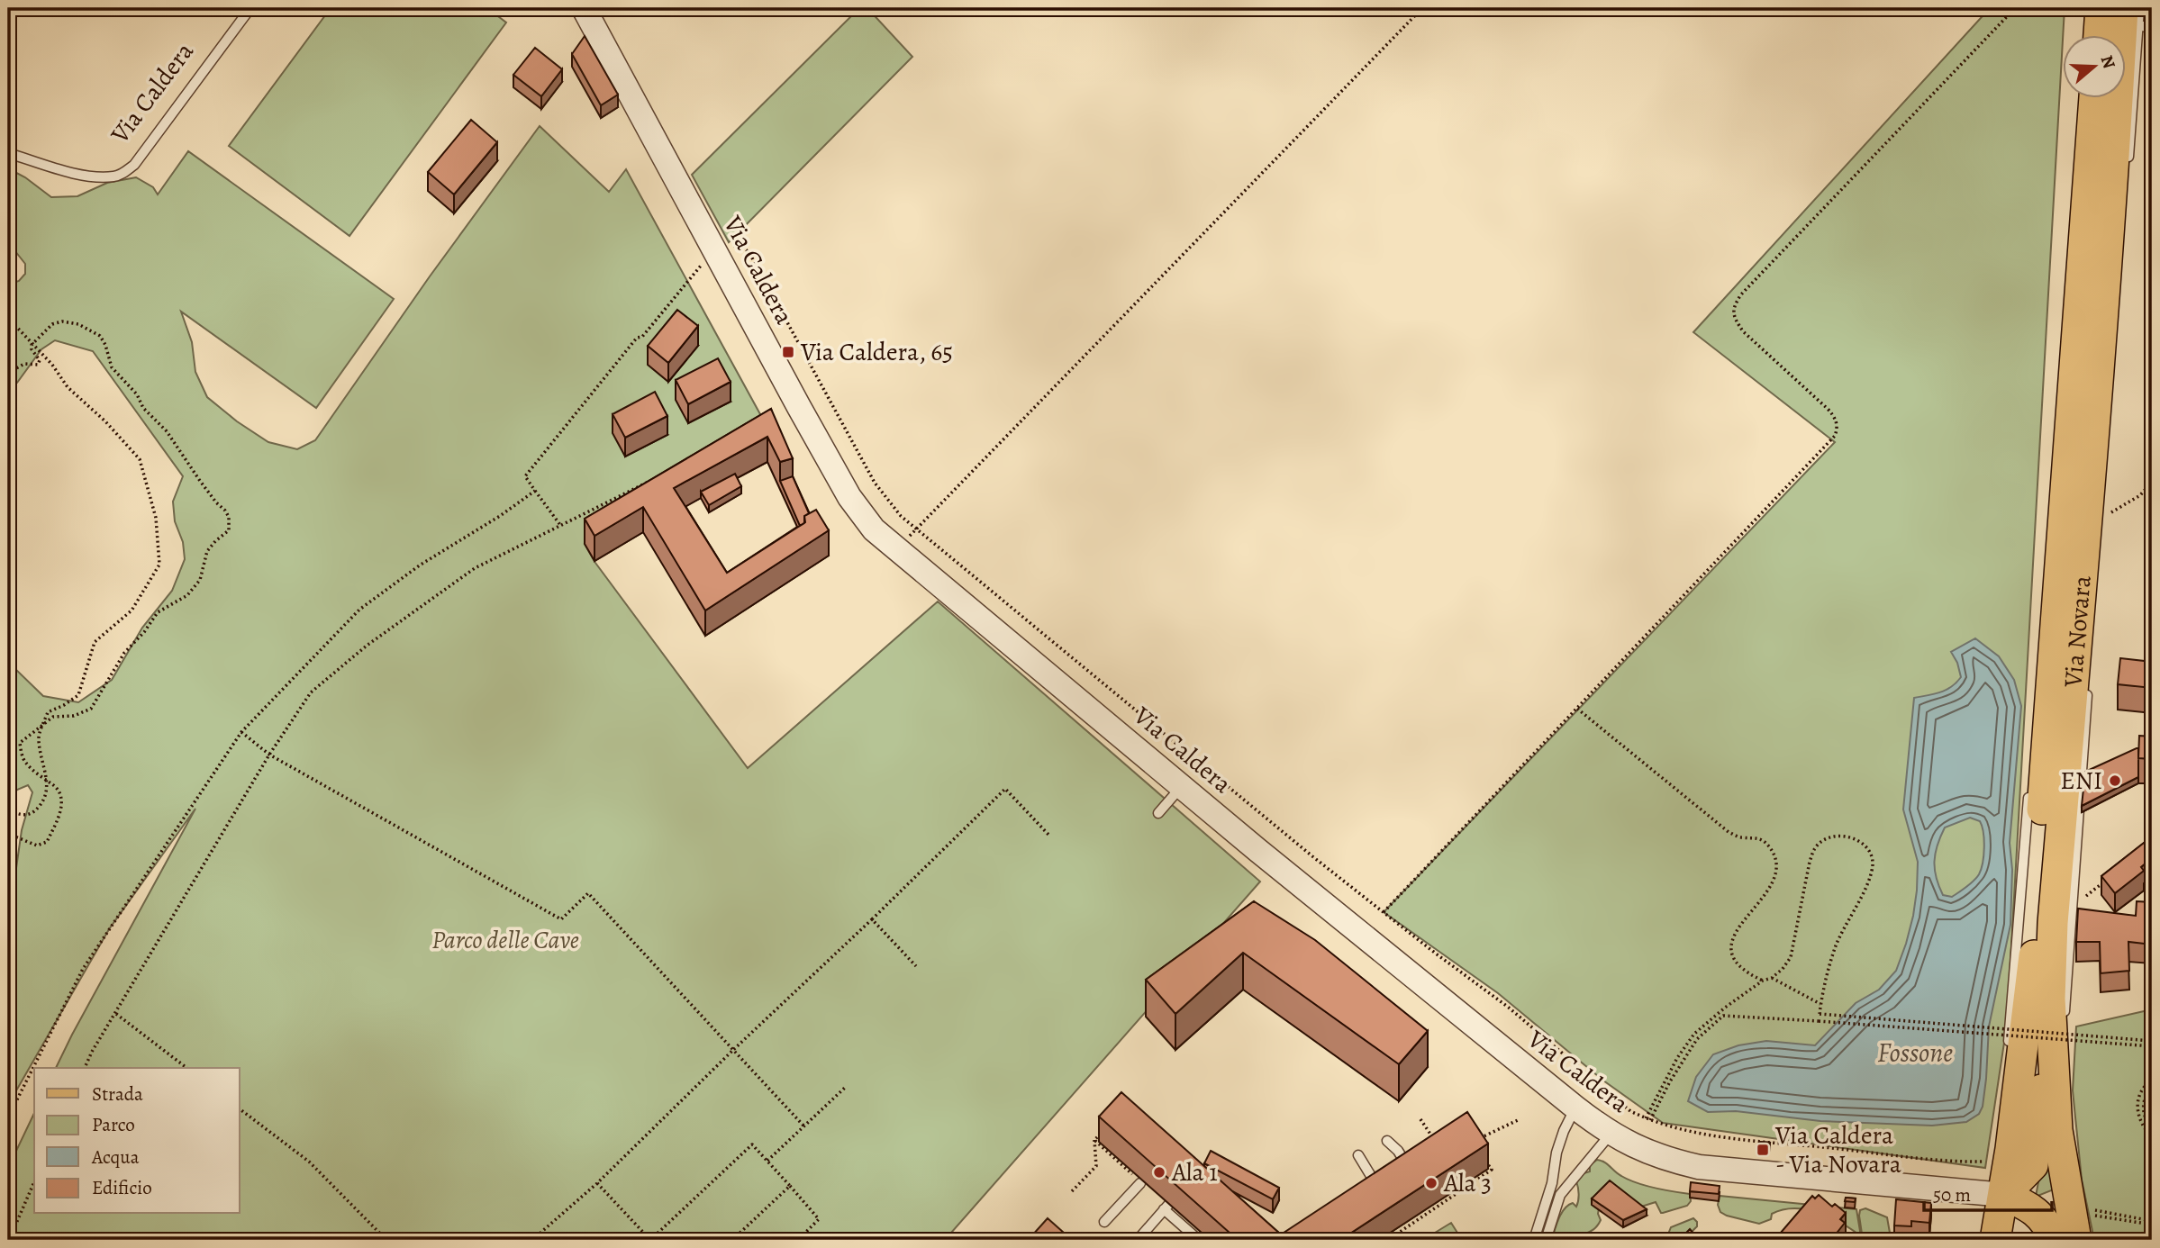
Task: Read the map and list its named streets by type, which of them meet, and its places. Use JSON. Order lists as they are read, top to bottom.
{
  "streets": {
    "main road": ["Via Novara"],
    "street": ["Via Caldera"]
  },
  "crossings": [
    ["Via Caldera", "Via Novara"]
  ],
  "water": ["Fossone"],
  "parks": ["Parco delle Cave"],
  "places": {
    "transit": ["Via Caldera, 65", "Via Caldera - Via Novara"],
    "other": ["ENI", "Ala 1", "Ala 3"]
  },
  "legend": [
    "Strada",
    "Parco",
    "Acqua",
    "Edificio"
  ],
  "scale_bar": "50 m",
  "north": "right"
}
